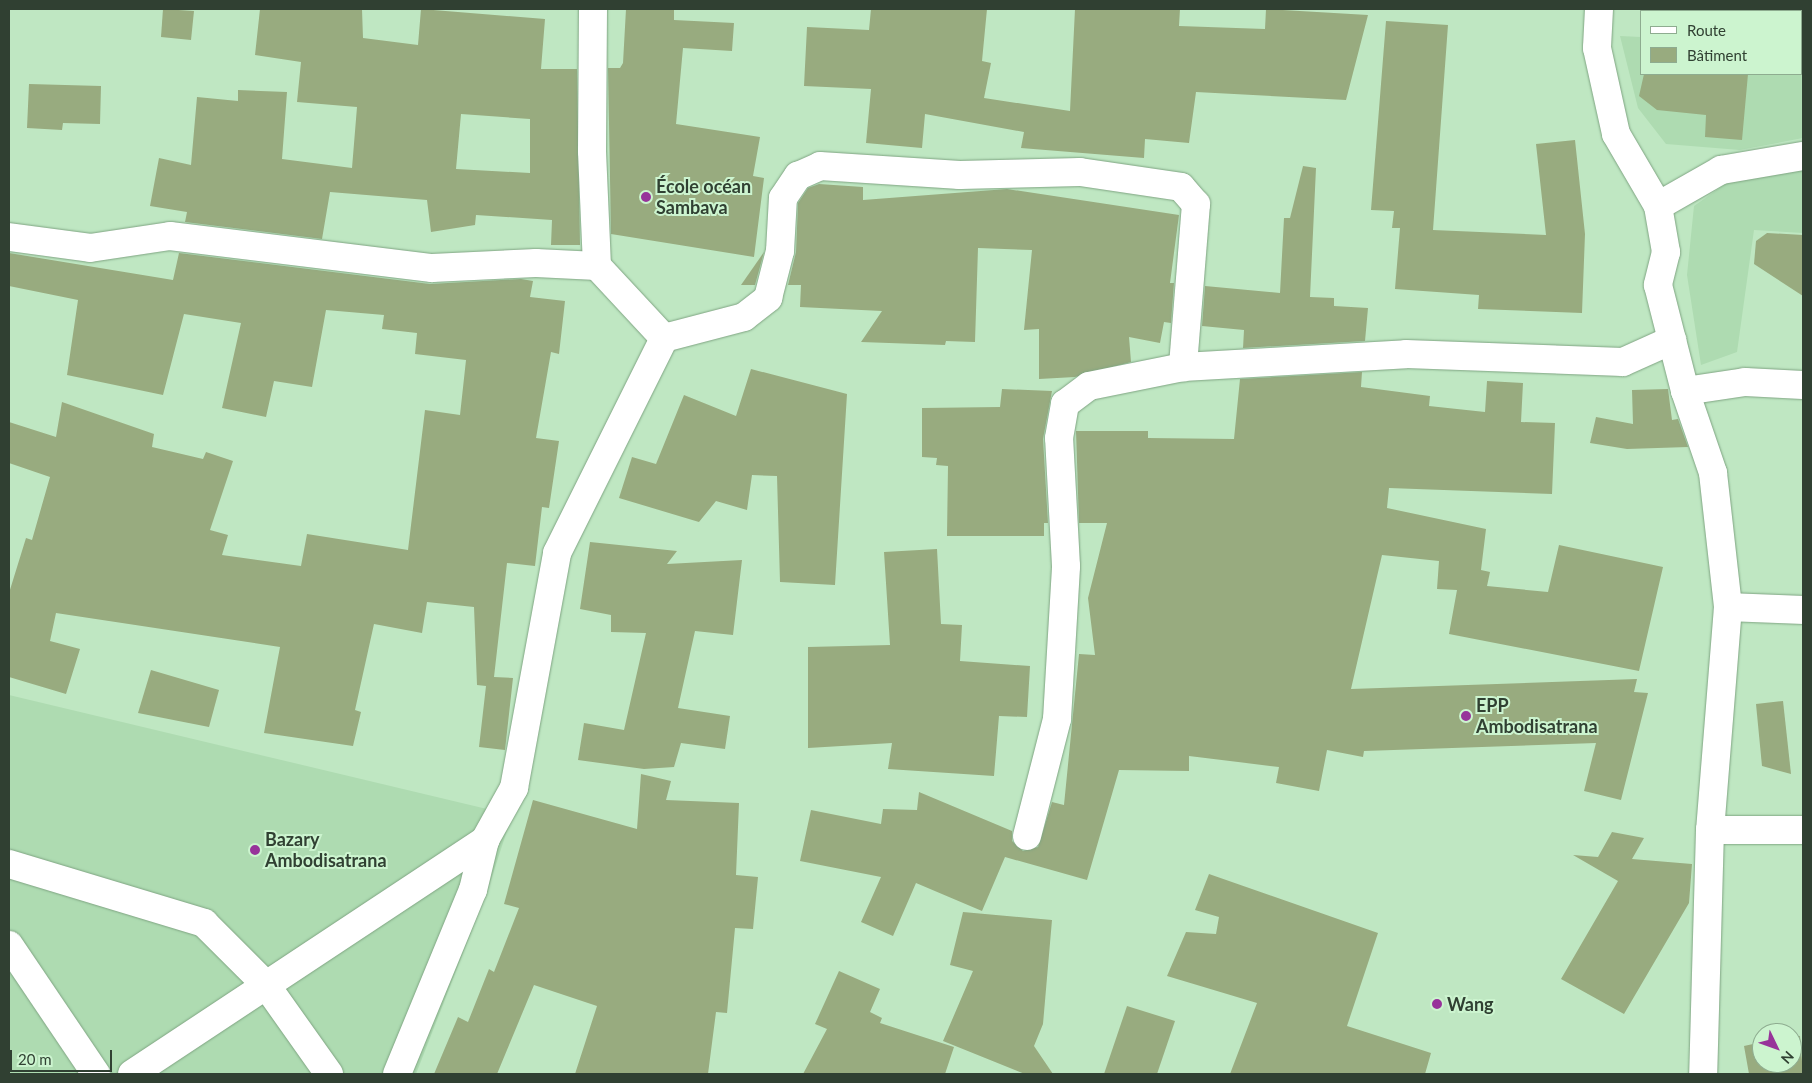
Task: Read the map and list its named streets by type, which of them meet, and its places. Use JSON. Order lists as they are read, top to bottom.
{
  "places": [
    "École océan Sambava",
    "EPP Ambodisatrana",
    "Bazary Ambodisatrana",
    "Wang"
  ],
  "legend": ["Route", "Bâtiment"],
  "scale_bar": "20 m",
  "north": "bottom right"
}
